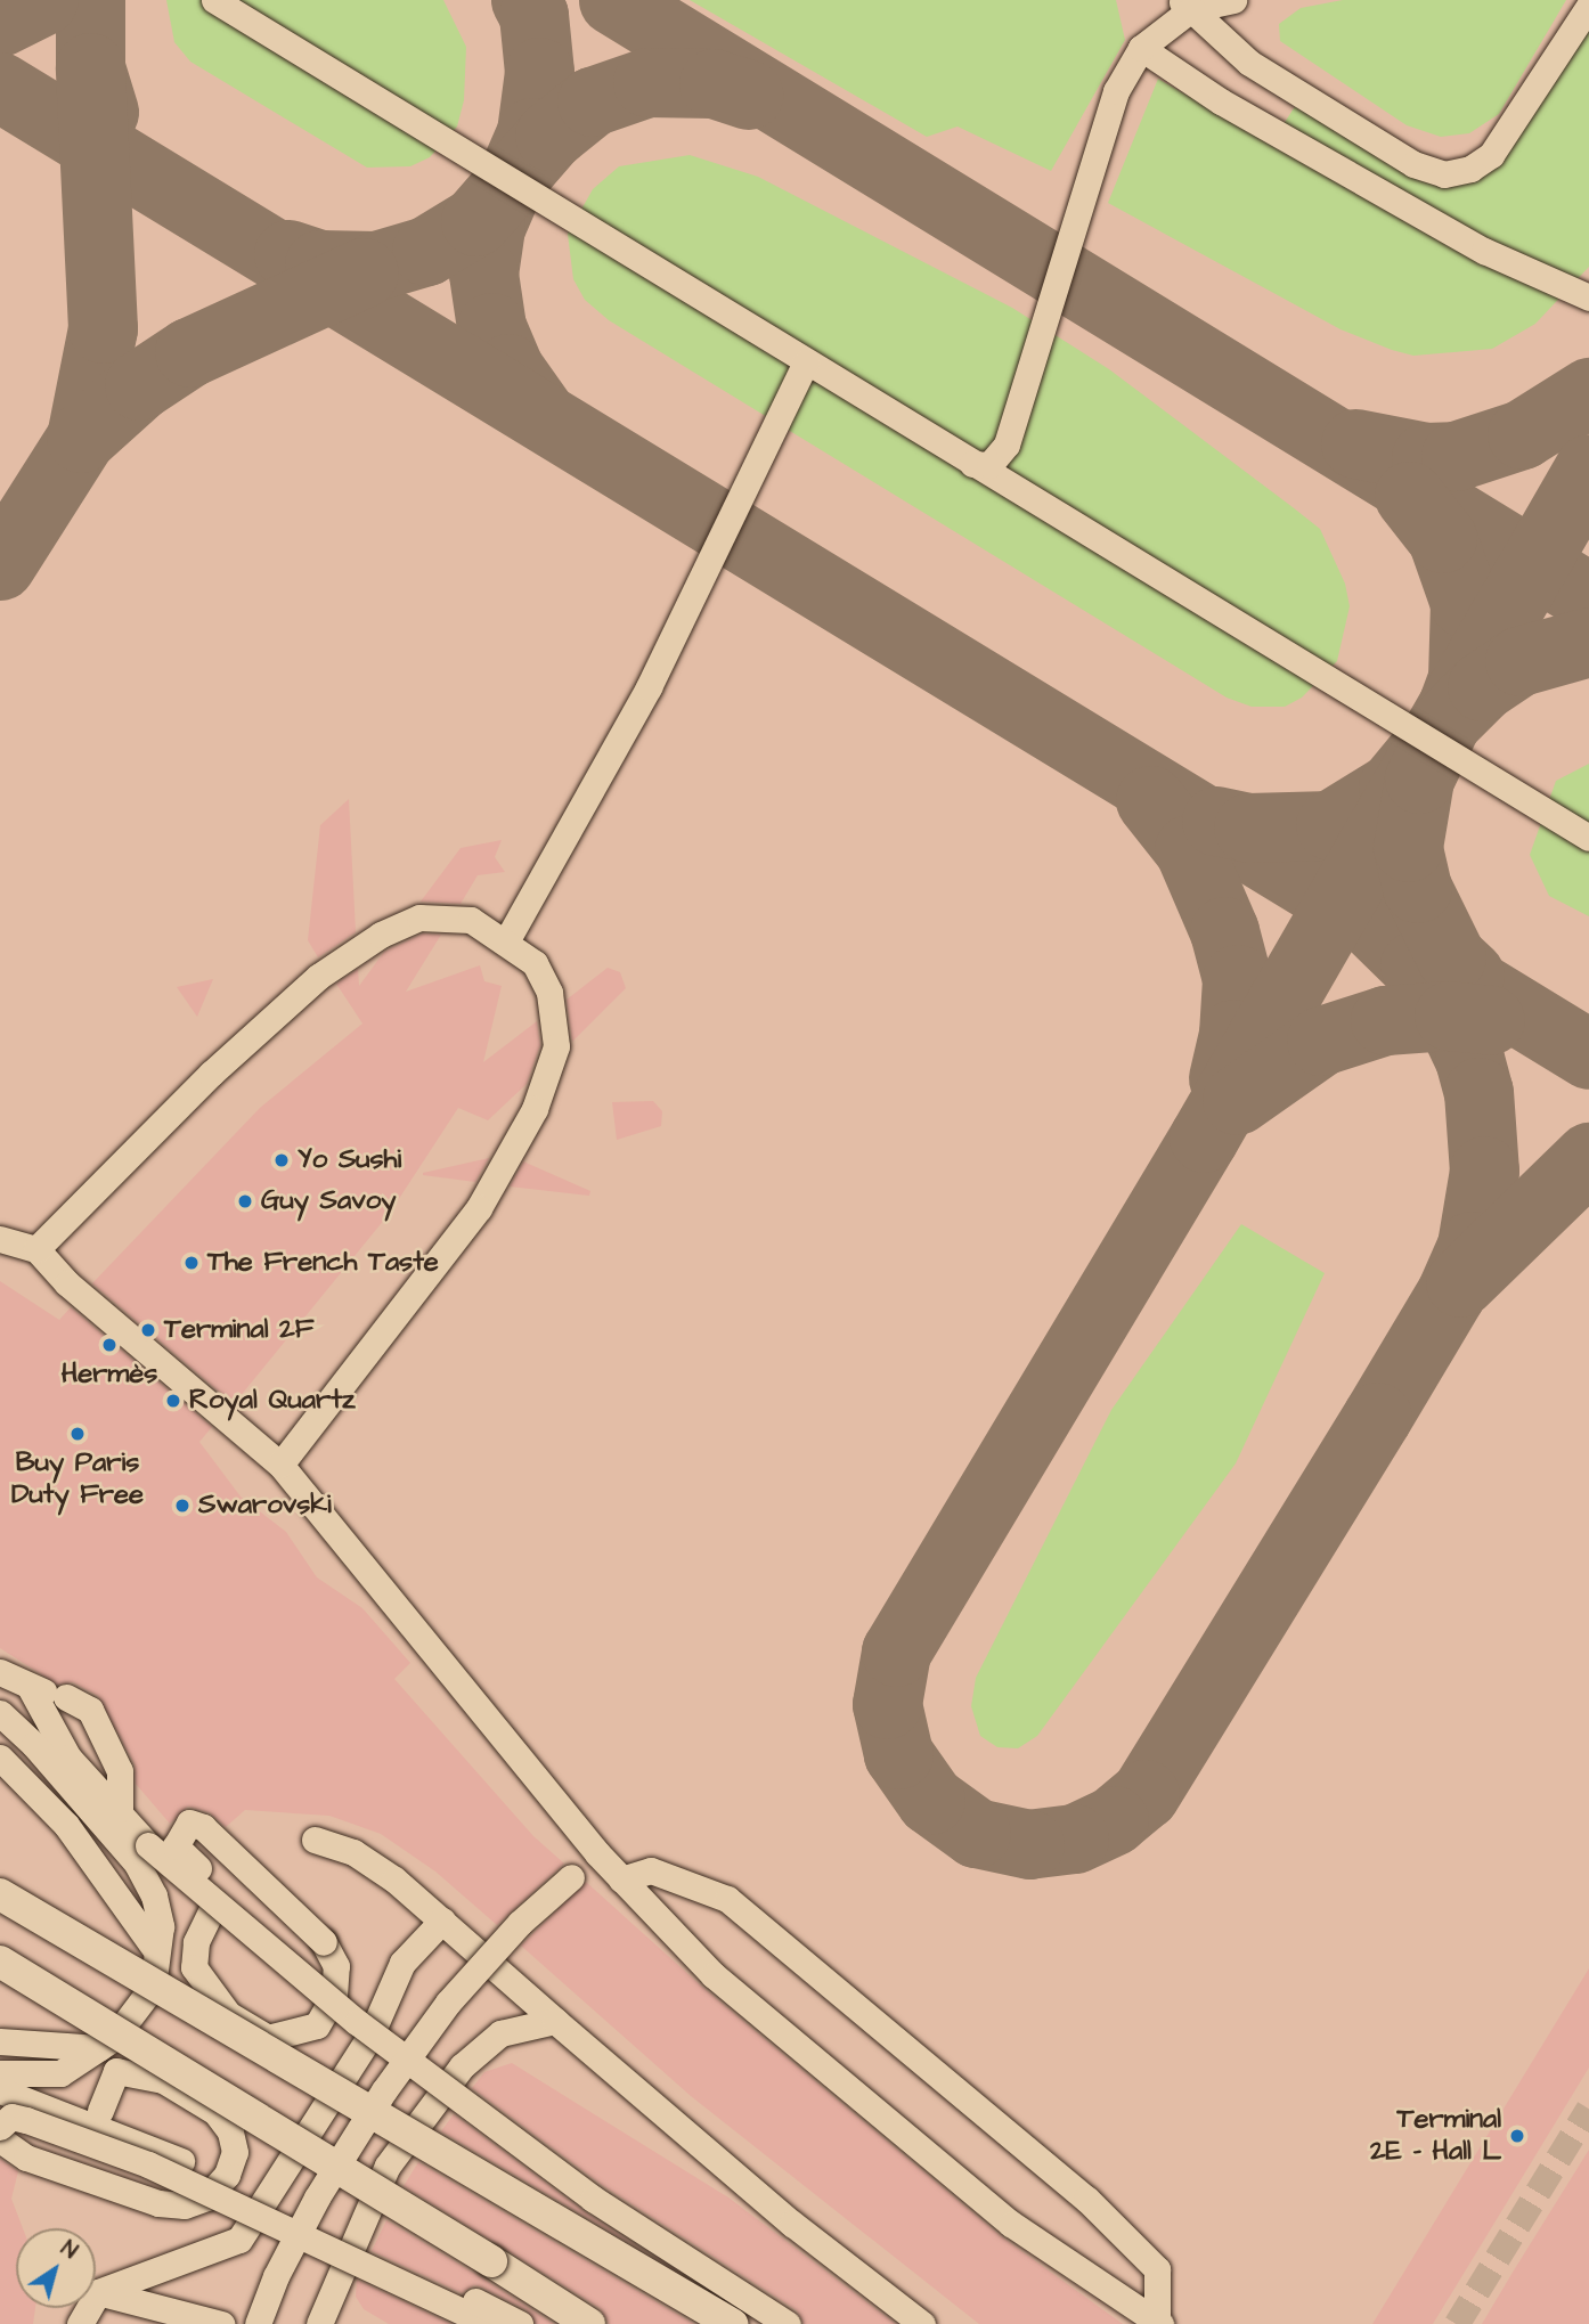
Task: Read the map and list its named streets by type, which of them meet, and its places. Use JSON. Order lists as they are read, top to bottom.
{
  "places": [
    "Yo Sushi",
    "Guy Savoy",
    "The French Taste",
    "Terminal 2F",
    "Hermès",
    "Royal Quartz",
    "Buy Paris Duty Free",
    "Swarovski",
    "Terminal 2E - Hall L"
  ],
  "north": "top right"
}
